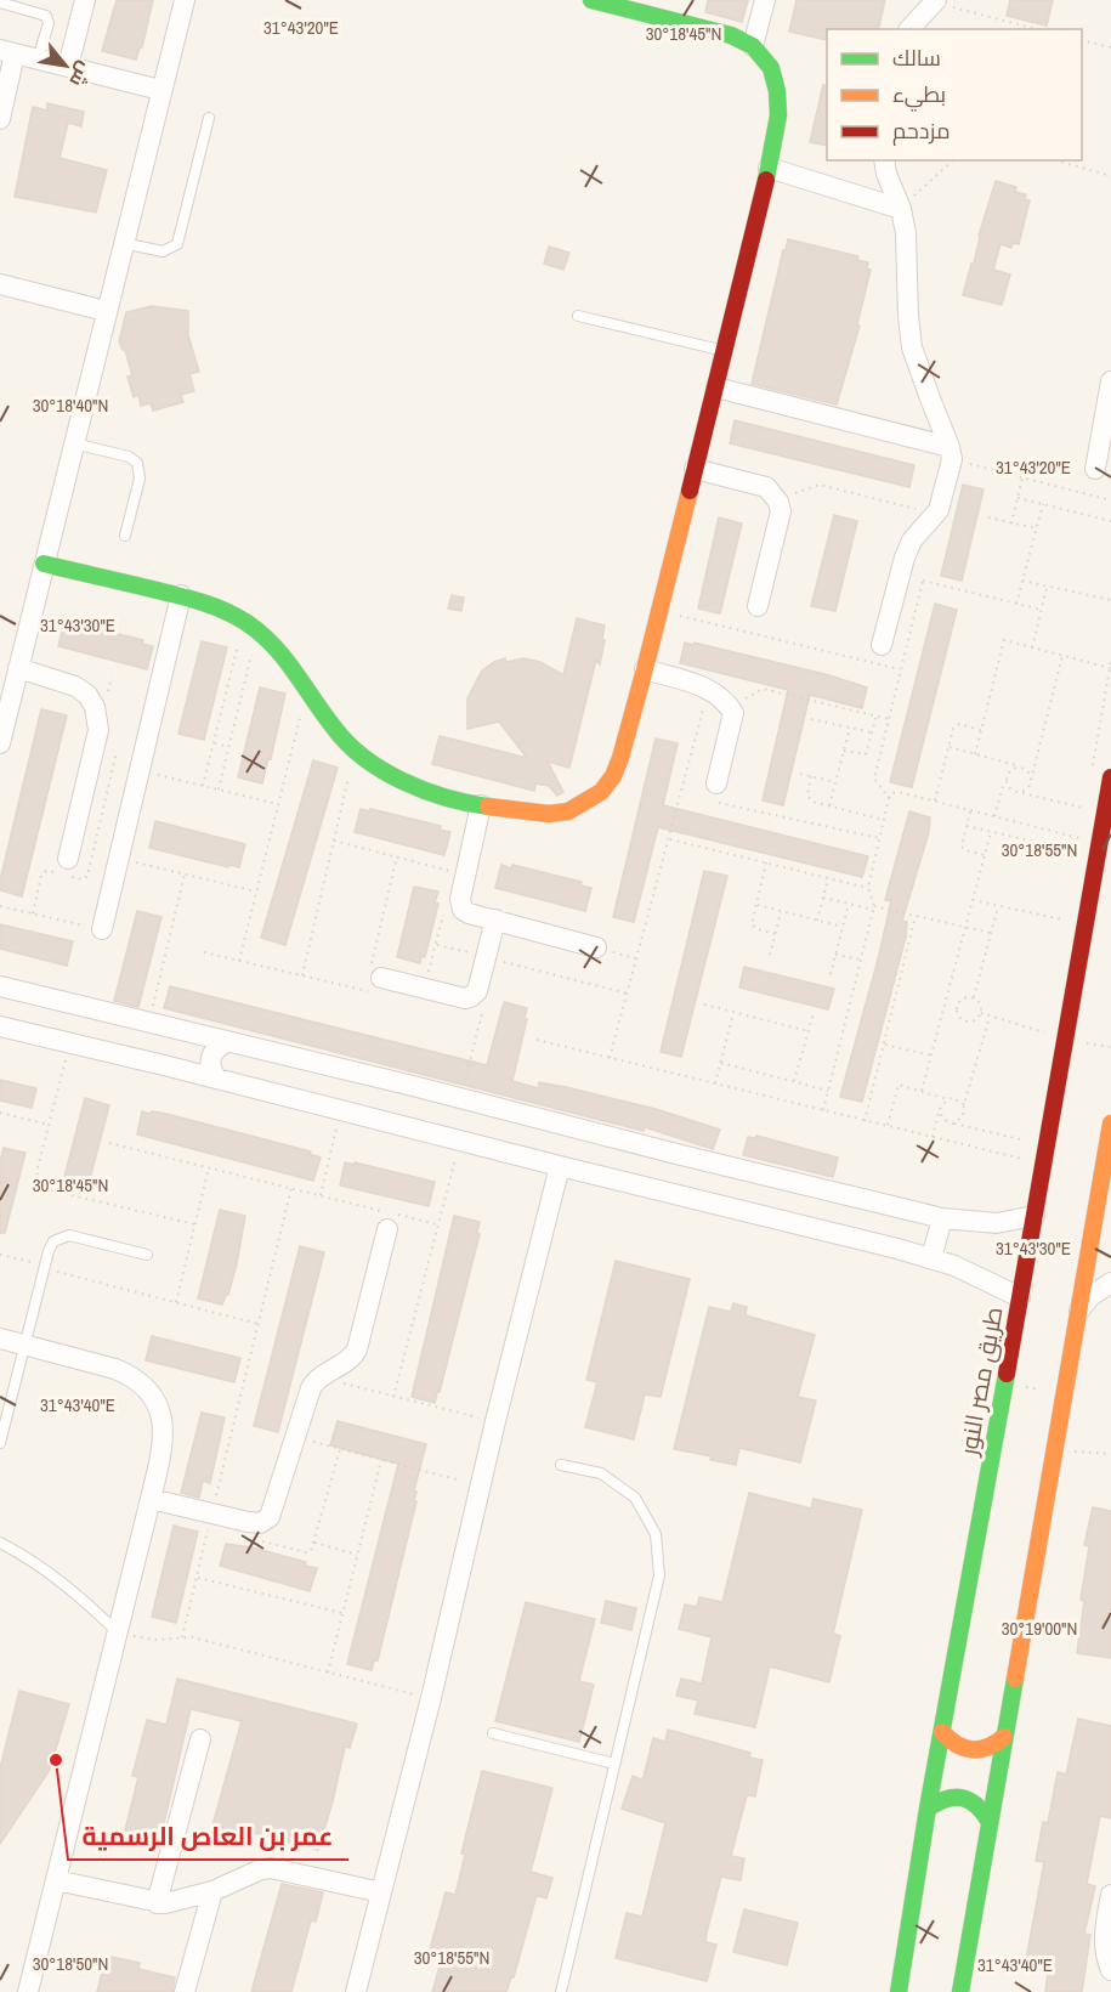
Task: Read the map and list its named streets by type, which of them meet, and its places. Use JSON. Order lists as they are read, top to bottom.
{
  "streets": {
    "street": ["طريق مصر النور"]
  },
  "places": ["عمر بن العاص الرسمية"],
  "legend": ["سالك", "بطيء", "مزدحم"],
  "north": "bottom right",
  "coordinates": [
    "31°43'20\"E",
    "30°18'45\"N",
    "30°18'40\"N",
    "31°43'30\"E",
    "30°18'55\"N",
    "31°43'40\"E",
    "30°19'00\"N",
    "30°18'50\"N"
  ]
}
